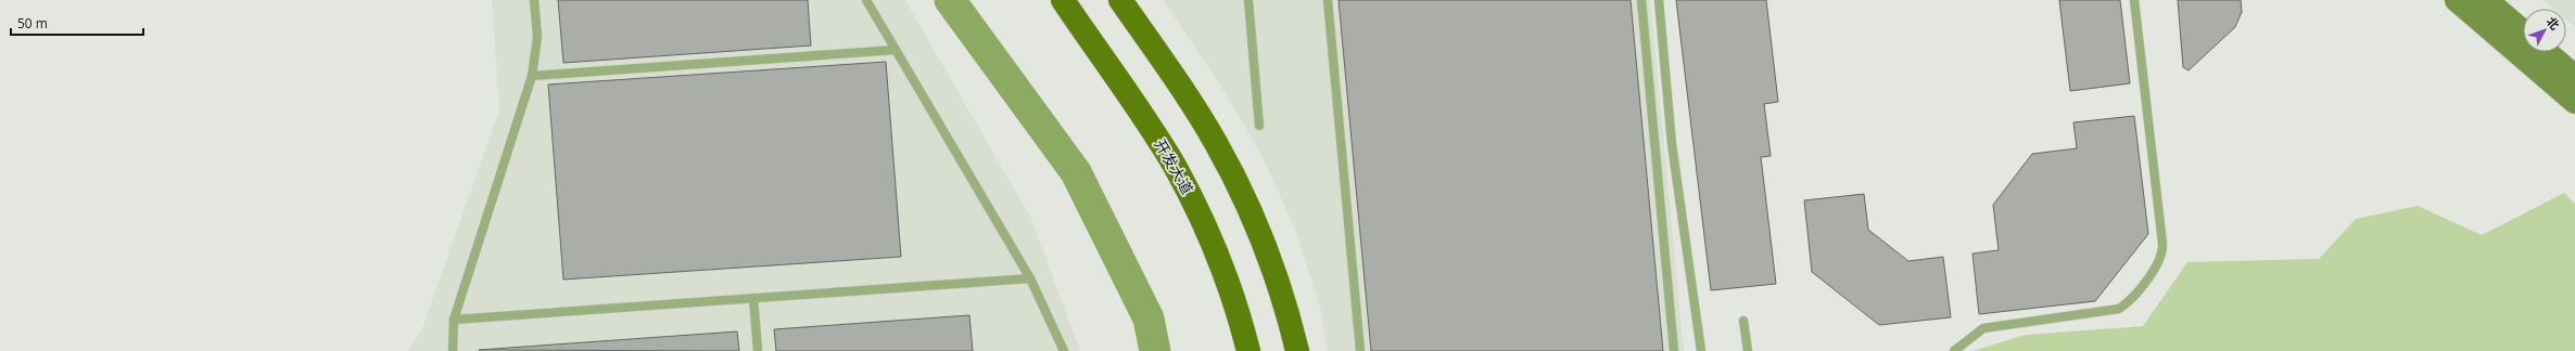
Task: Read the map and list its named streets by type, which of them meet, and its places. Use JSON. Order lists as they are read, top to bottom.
{
  "streets": {
    "main road": ["开发大道"]
  },
  "scale_bar": "50 m",
  "north": "top right"
}
